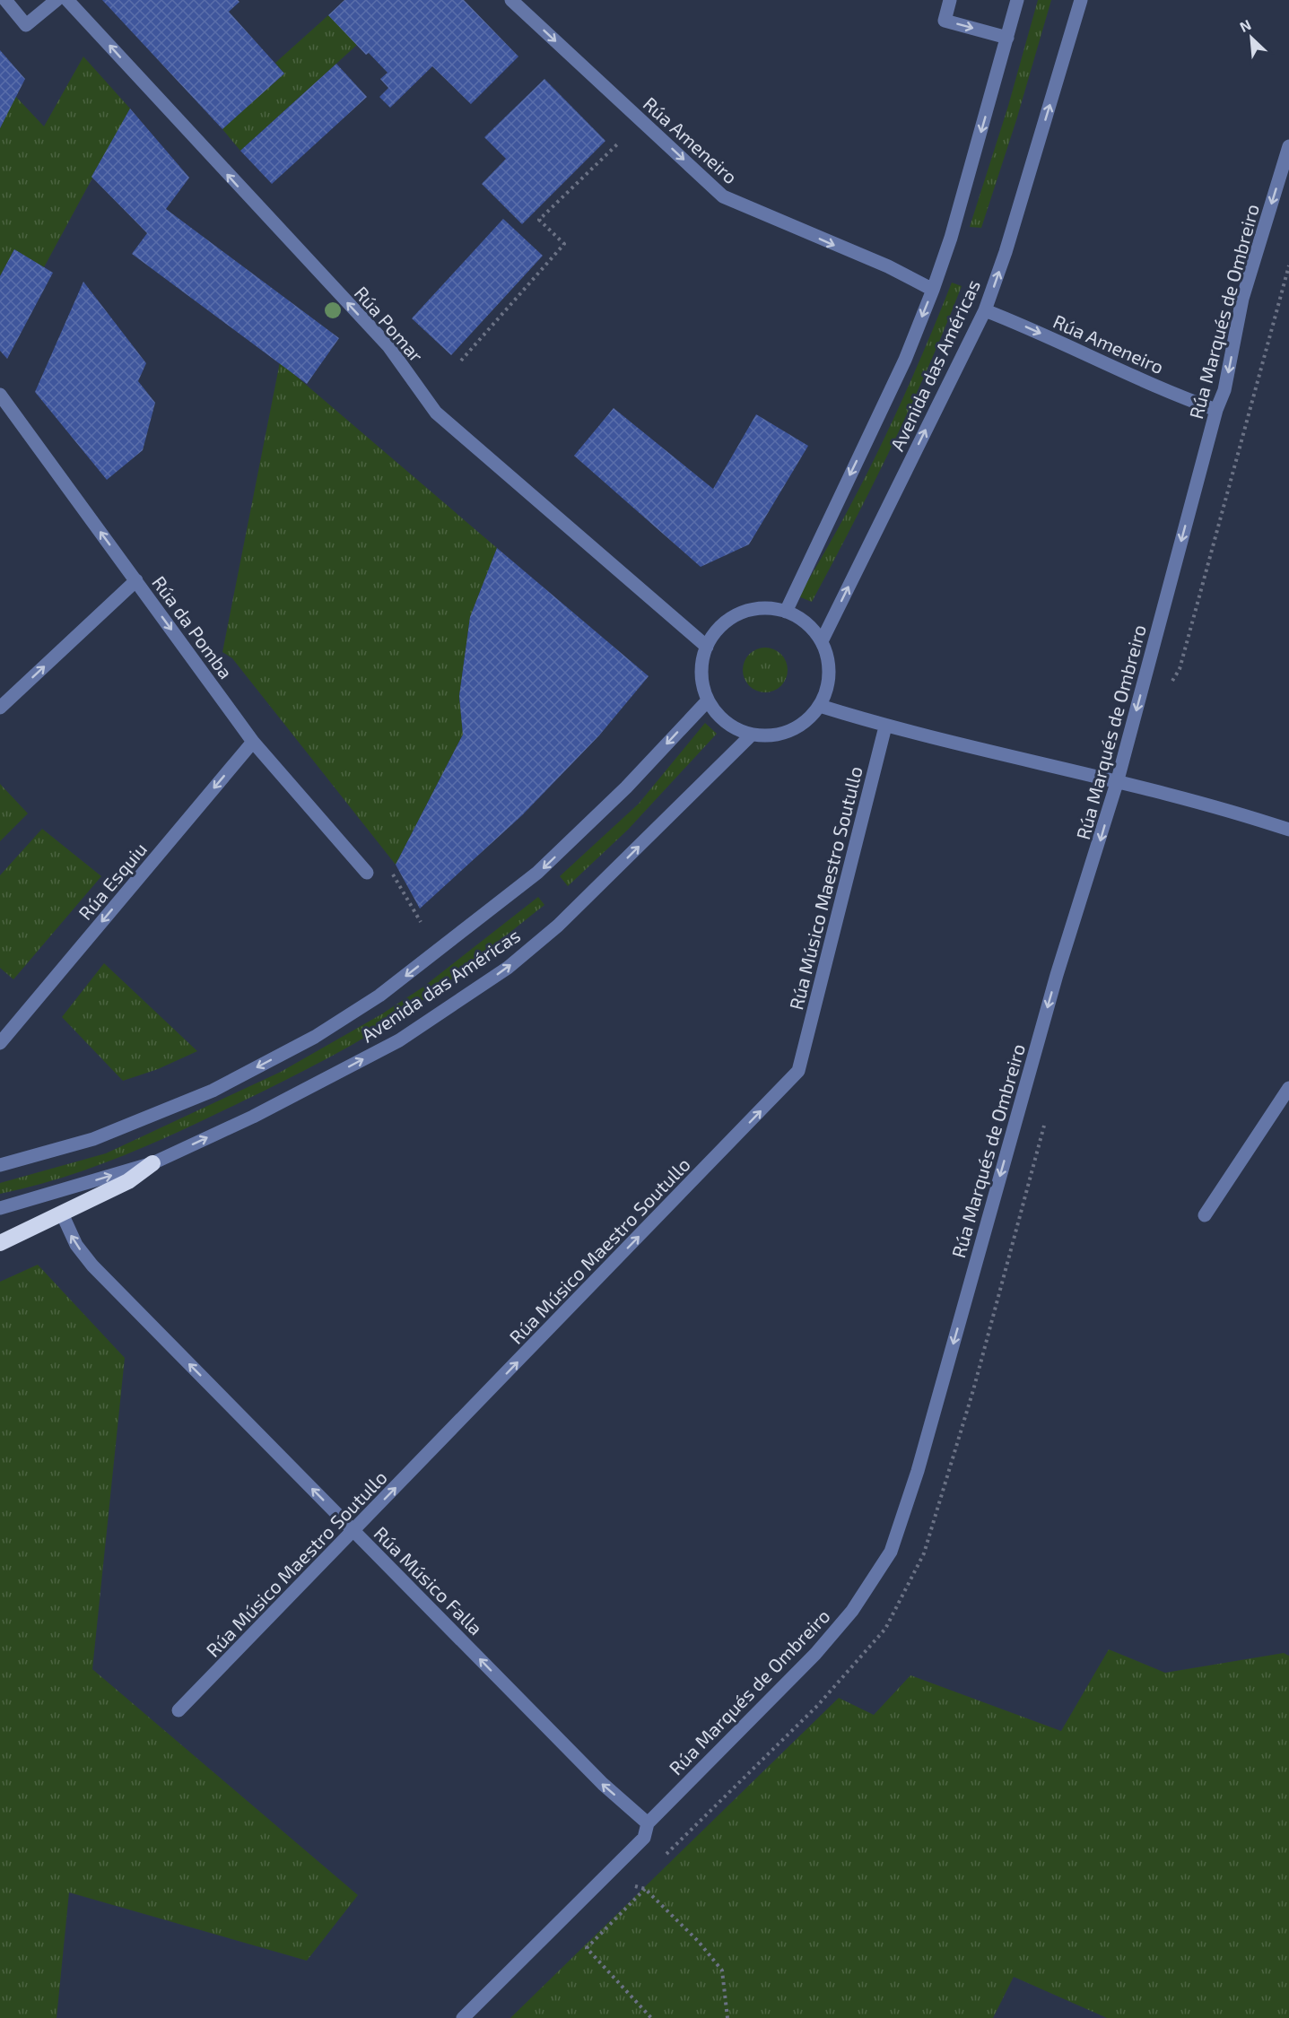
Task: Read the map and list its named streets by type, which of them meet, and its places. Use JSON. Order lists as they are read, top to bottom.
{
  "streets": {
    "street": [
      "Rúa Ameneiro",
      "Rúa Marqués de Ombreiro",
      "Rúa Pomar",
      "Avenida das Américas",
      "Rúa da Pomba",
      "Rúa Esquiu",
      "Rúa Músico Maestro Soutullo",
      "Rúa Músico Falla"
    ]
  },
  "crossings": [
    ["Rúa Ameneiro", "Rúa Marqués de Ombreiro"],
    ["Rúa Ameneiro", "Avenida das Américas"],
    ["Rúa Marqués de Ombreiro", "Rúa Músico Falla"],
    ["Rúa Pomar", "Avenida das Américas"],
    ["Rúa da Pomba", "Rúa Esquiu"],
    ["Rúa Músico Maestro Soutullo", "Rúa Músico Falla"]
  ],
  "one_way": [
    "Rúa Ameneiro",
    "Rúa Marqués de Ombreiro",
    "Rúa Pomar",
    "Rúa Esquiu",
    "Rúa Músico Maestro Soutullo",
    "Rúa Músico Falla"
  ],
  "north": "top left"
}
